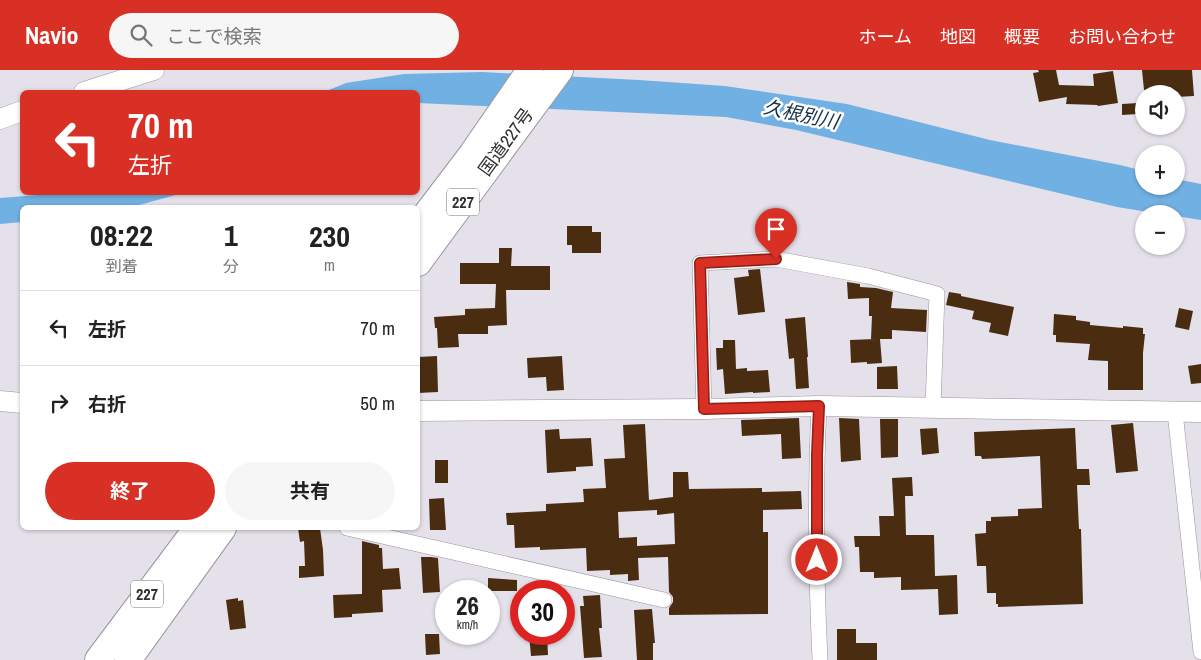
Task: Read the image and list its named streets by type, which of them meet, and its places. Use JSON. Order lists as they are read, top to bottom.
{
  "streets": {
    "highway": ["国道227号", "227"]
  },
  "water": ["久根別川"],
  "page": {
    "header": "Navio",
    "search": "ここで検索",
    "nav": [
      "ホーム",
      "地図",
      "概要",
      "お問い合わせ"
    ],
    "map_buttons": ["+", "−"],
    "turn": ["70 m", "左折"],
    "eta": [
      "08:22",
      "到着",
      "1",
      "分",
      "230",
      "m"
    ],
    "list": [
      {
        "name": "左折",
        "value": "70 m"
      },
      {
        "name": "右折",
        "value": "50 m"
      }
    ],
    "buttons": ["終了", "共有"],
    "speed": "26 km/h",
    "limit": "30"
  }
}
